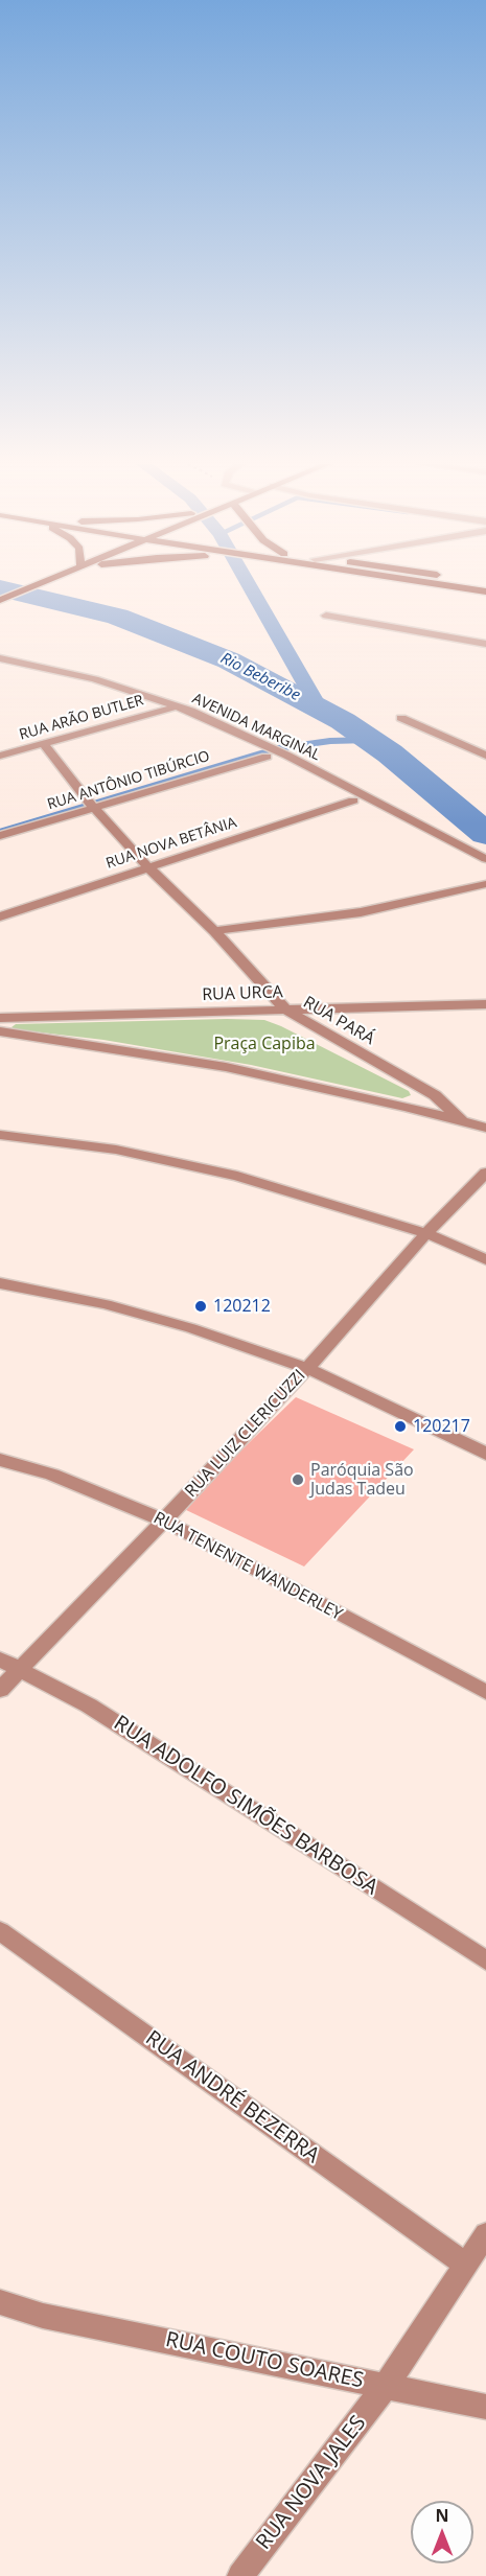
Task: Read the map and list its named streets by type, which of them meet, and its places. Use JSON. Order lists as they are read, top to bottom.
{
  "streets": {
    "street": [
      "RUA ARÃO BUTLER",
      "AVENIDA MARGINAL",
      "RUA ANTÔNIO TIBÚRCIO",
      "RUA NOVA BETÂNIA",
      "RUA URCA",
      "RUA PARÁ",
      "RUA LUIZ CLERICUZZI",
      "RUA TENENTE WANDERLEY",
      "RUA ADOLFO SIMÕES BARBOSA",
      "RUA ANDRÉ BEZERRA",
      "RUA COUTO SOARES",
      "RUA NOVA JALES"
    ]
  },
  "crossings": [
    ["RUA ARÃO BUTLER", "RUA PARÁ"],
    ["RUA ANTÔNIO TIBÚRCIO", "RUA PARÁ"],
    ["RUA NOVA BETÂNIA", "RUA PARÁ"],
    ["RUA URCA", "RUA PARÁ"],
    ["RUA LUIZ CLERICUZZI", "RUA TENENTE WANDERLEY"],
    ["RUA LUIZ CLERICUZZI", "RUA ADOLFO SIMÕES BARBOSA"],
    ["RUA ANDRÉ BEZERRA", "RUA NOVA JALES"],
    ["RUA COUTO SOARES", "RUA NOVA JALES"]
  ],
  "water": ["Rio Beberibe"],
  "parks": ["Praça Capiba"],
  "places": ["120212", "120217", "Paróquia São Judas Tadeu"],
  "north": "top"
}
